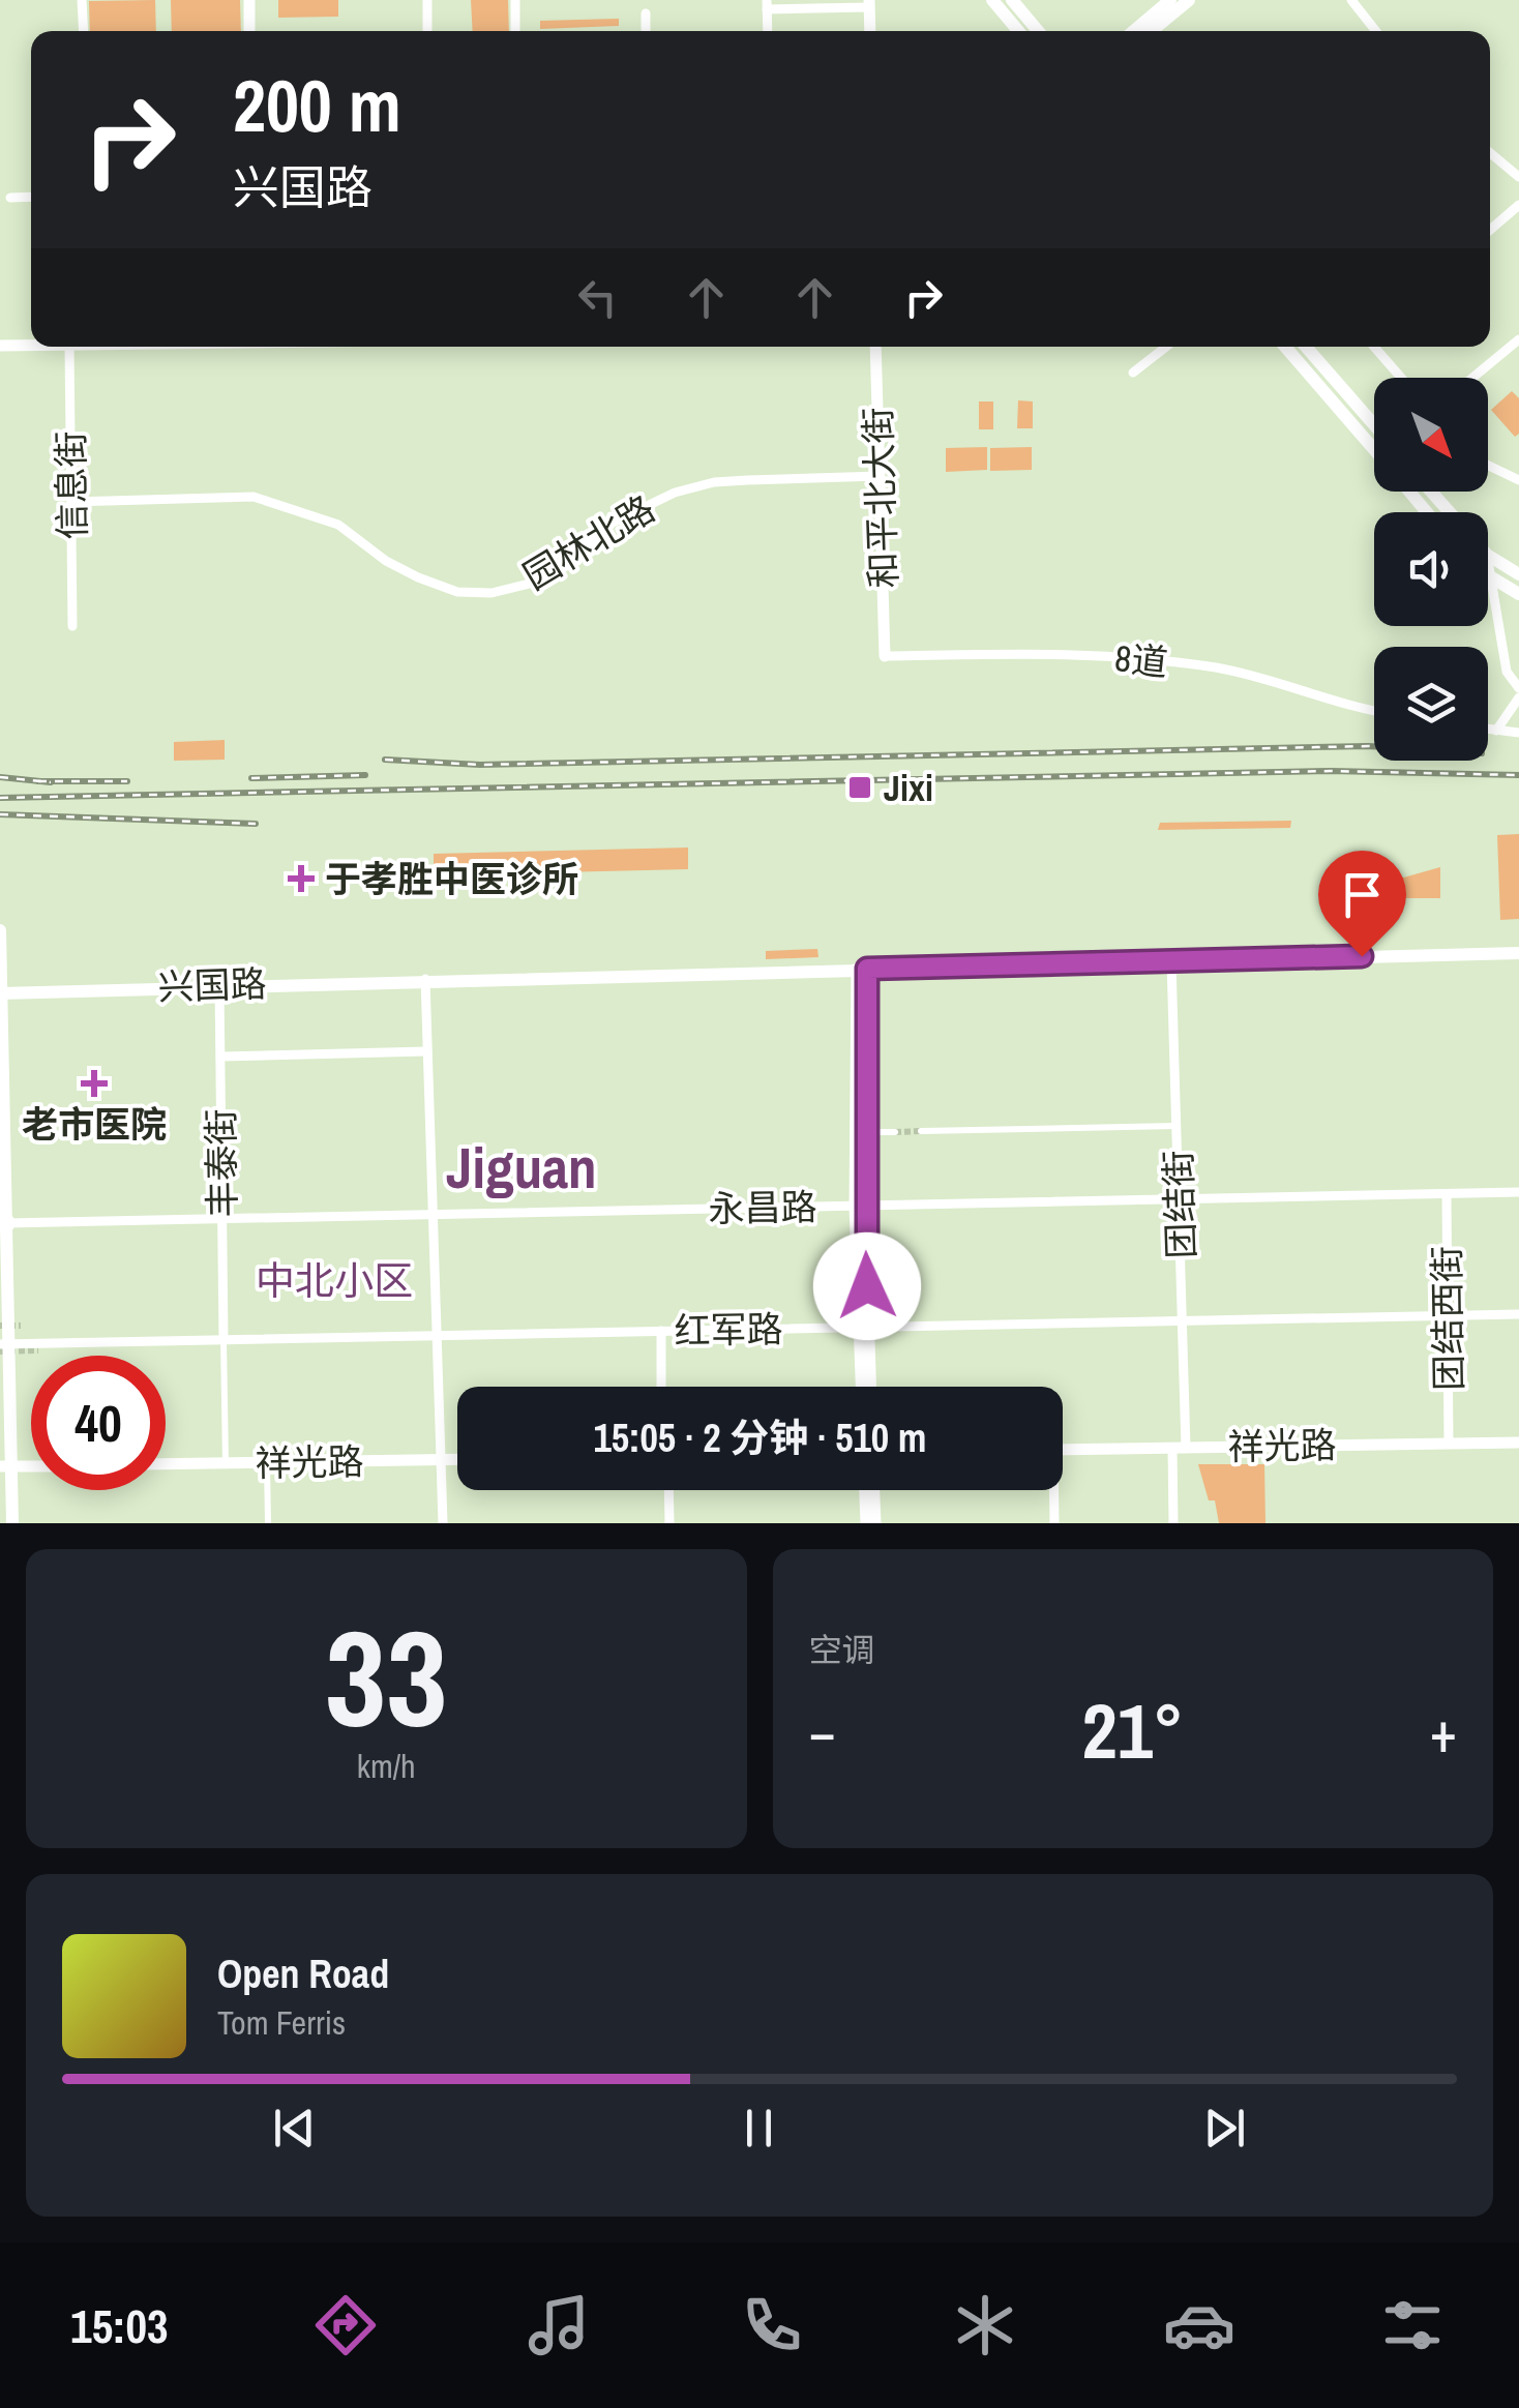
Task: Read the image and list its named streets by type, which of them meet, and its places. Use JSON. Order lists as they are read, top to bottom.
{
  "streets": {
    "main road": ["兴国路"],
    "street": [
      "信息街",
      "和平北大街",
      "园林北路",
      "8道",
      "丰泰街",
      "团结街",
      "永昌路",
      "团结西街",
      "红军路",
      "祥光路"
    ]
  },
  "crossings": [
    ["信息街", "园林北路"],
    ["和平北大街", "园林北路"],
    ["和平北大街", "8道"],
    ["兴国路", "丰泰街"],
    ["丰泰街", "永昌路"],
    ["丰泰街", "红军路"],
    ["团结街", "永昌路"],
    ["团结街", "红军路"],
    ["团结街", "祥光路"],
    ["永昌路", "团结西街"],
    ["团结西街", "红军路"],
    ["团结西街", "祥光路"]
  ],
  "districts": ["Jiguan", "中北小区"],
  "places": {
    "transit": ["Jixi"],
    "health": ["于孝胜中医诊所", "老市医院"]
  },
  "north": "bottom right",
  "page": {
    "turn": ["200 m", "兴国路"],
    "limit": "40",
    "trip": "15:05 · 2 分钟 · 510 m",
    "tile": [
      ["33", "km/h"],
      "空调"
    ],
    "heat": ["−", "21°", "+"],
    "song": ["Open Road", "Tom Ferris"],
    "tabs": "15:03"
  }
}
